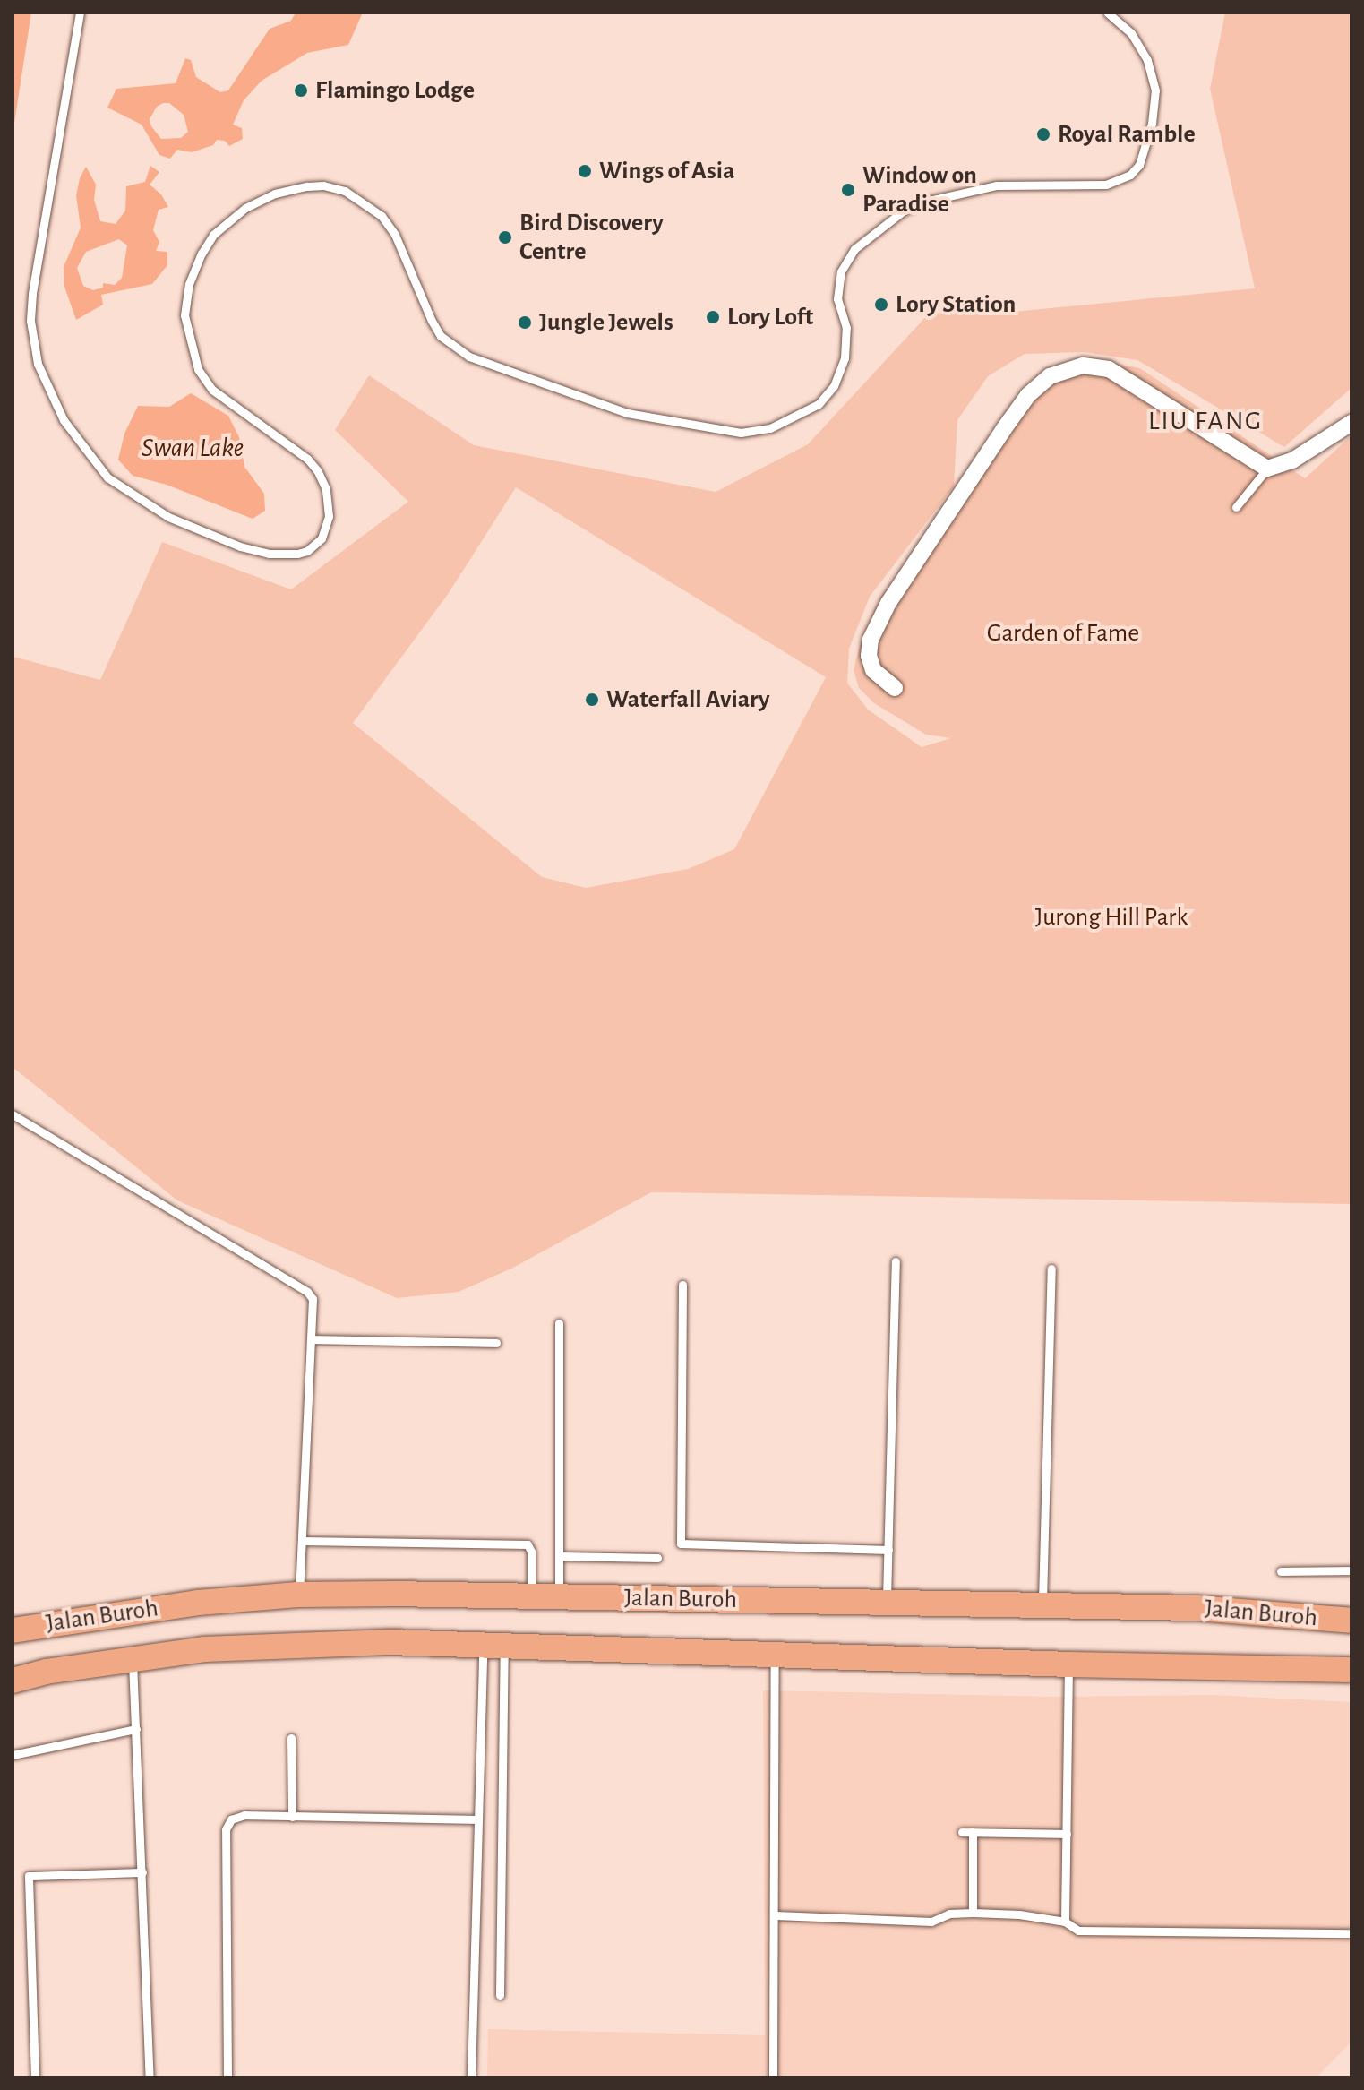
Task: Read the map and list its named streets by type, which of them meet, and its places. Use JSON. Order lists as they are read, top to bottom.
{
  "streets": {
    "main road": ["Jalan Buroh"]
  },
  "districts": ["LIU FANG"],
  "water": ["Swan Lake"],
  "parks": ["Garden of Fame", "Jurong Hill Park"],
  "places": [
    "Flamingo Lodge",
    "Royal Ramble",
    "Wings of Asia",
    "Window on Paradise",
    "Bird Discovery Centre",
    "Lory Station",
    "Lory Loft",
    "Jungle Jewels",
    "Waterfall Aviary"
  ]
}
